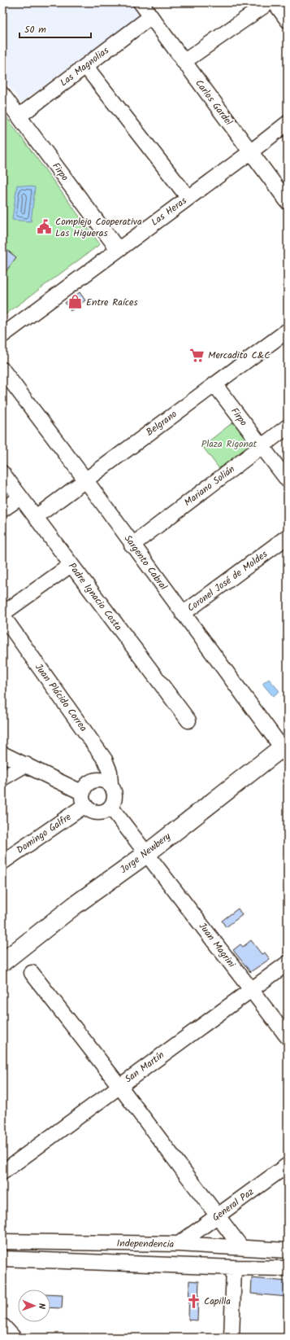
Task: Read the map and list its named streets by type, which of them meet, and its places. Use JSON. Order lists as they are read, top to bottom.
{
  "streets": {
    "main road": ["Jorge Newbery"],
    "street": [
      "Las Magnolias",
      "Carlos Gardel",
      "Firpo",
      "Las Heras",
      "Belgrano",
      "Mariano Solián",
      "Sargento Cabral",
      "Coronel José de Moldes",
      "Padre Ignacio Costa",
      "Juan Plácido Correa",
      "Domingo Galfre",
      "Juan Magrini",
      "San Martín",
      "General Paz",
      "Independencia"
    ]
  },
  "crossings": [
    ["Las Magnolias", "Carlos Gardel"],
    ["Las Magnolias", "Firpo"],
    ["Carlos Gardel", "Las Heras"],
    ["Firpo", "Las Heras"],
    ["Firpo", "Belgrano"],
    ["Firpo", "Mariano Solián"],
    ["Belgrano", "Sargento Cabral"],
    ["Belgrano", "Padre Ignacio Costa"],
    ["Mariano Solián", "Sargento Cabral"],
    ["Sargento Cabral", "Coronel José de Moldes"],
    ["Sargento Cabral", "Jorge Newbery"],
    ["Juan Plácido Correa", "Domingo Galfre"],
    ["Juan Plácido Correa", "Juan Magrini"],
    ["Domingo Galfre", "Juan Magrini"],
    ["Jorge Newbery", "Juan Magrini"],
    ["Juan Magrini", "San Martín"],
    ["General Paz", "Independencia"]
  ],
  "parks": ["Plaza Rigonat"],
  "places": {
    "public building": ["Complejo Cooperativa Las Higueras"],
    "shop": ["Entre Raíces"],
    "supermarket": ["Mercadito C&C"],
    "church": ["Capilla"]
  },
  "scale_bar": "50 m",
  "north": "right"
}
